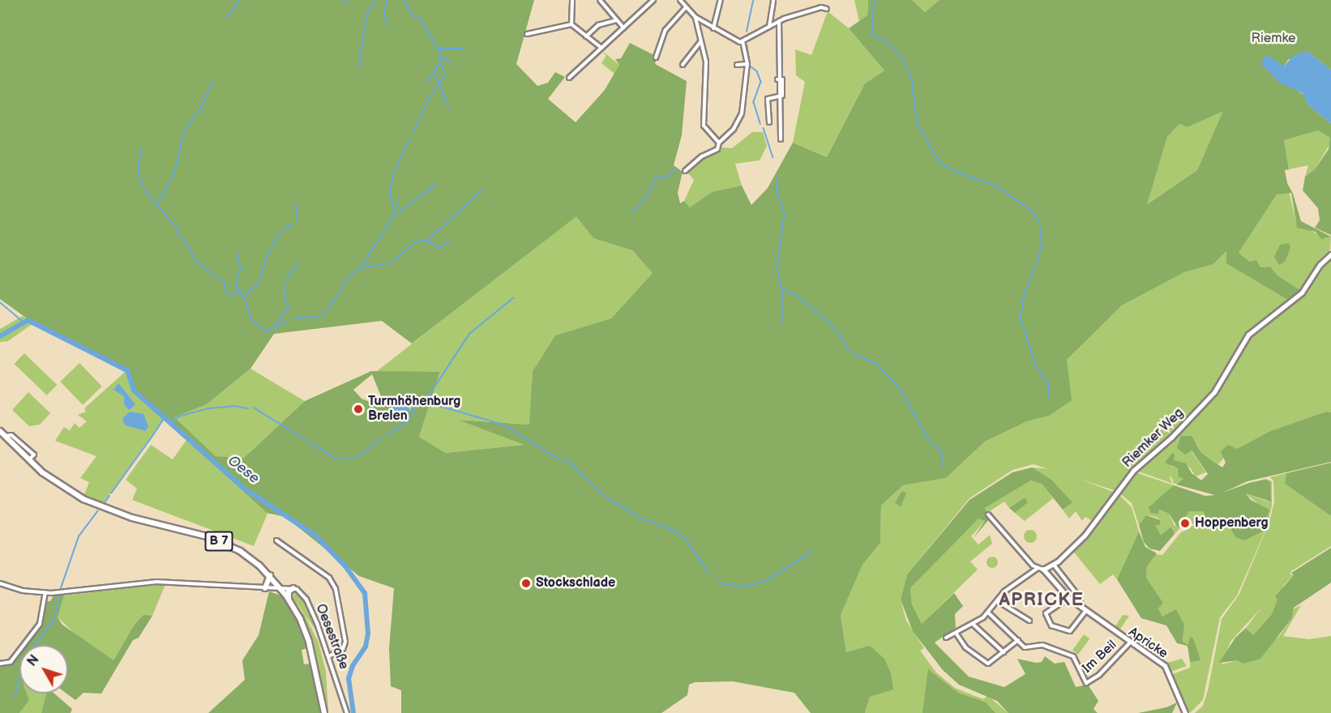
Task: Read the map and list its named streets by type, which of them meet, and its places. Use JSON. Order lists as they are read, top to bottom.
{
  "streets": {
    "main road": ["B 7"],
    "street": [
      "Riemker Weg",
      "Oesestraße",
      "Apricke",
      "Im Beil"
    ]
  },
  "crossings": [
    ["Riemker Weg", "Apricke"],
    ["Apricke", "Im Beil"]
  ],
  "districts": ["APRICKE"],
  "water": ["Oese"],
  "parks": ["Riemke"],
  "places": ["Turmhöhenburg Brelen", "Hoppenberg", "Stockschlade"],
  "north": "top left"
}
